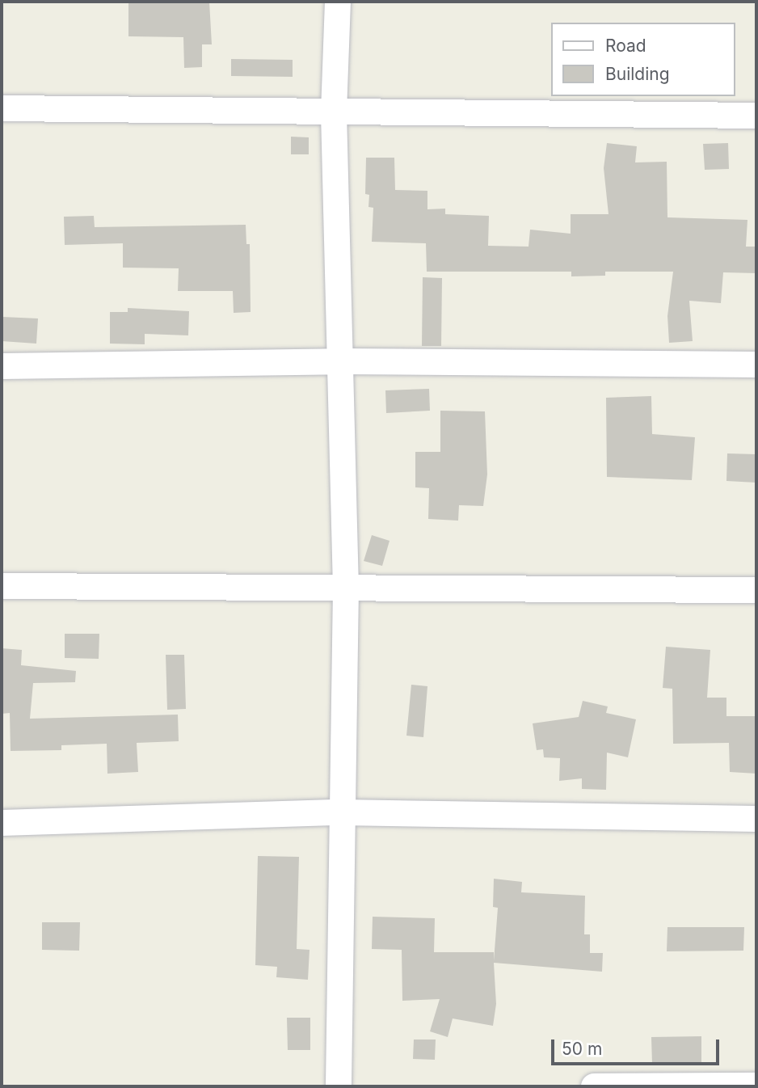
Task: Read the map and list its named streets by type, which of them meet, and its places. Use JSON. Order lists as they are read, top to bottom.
{
  "legend": ["Road", "Building"],
  "scale_bar": "50 m"
}
